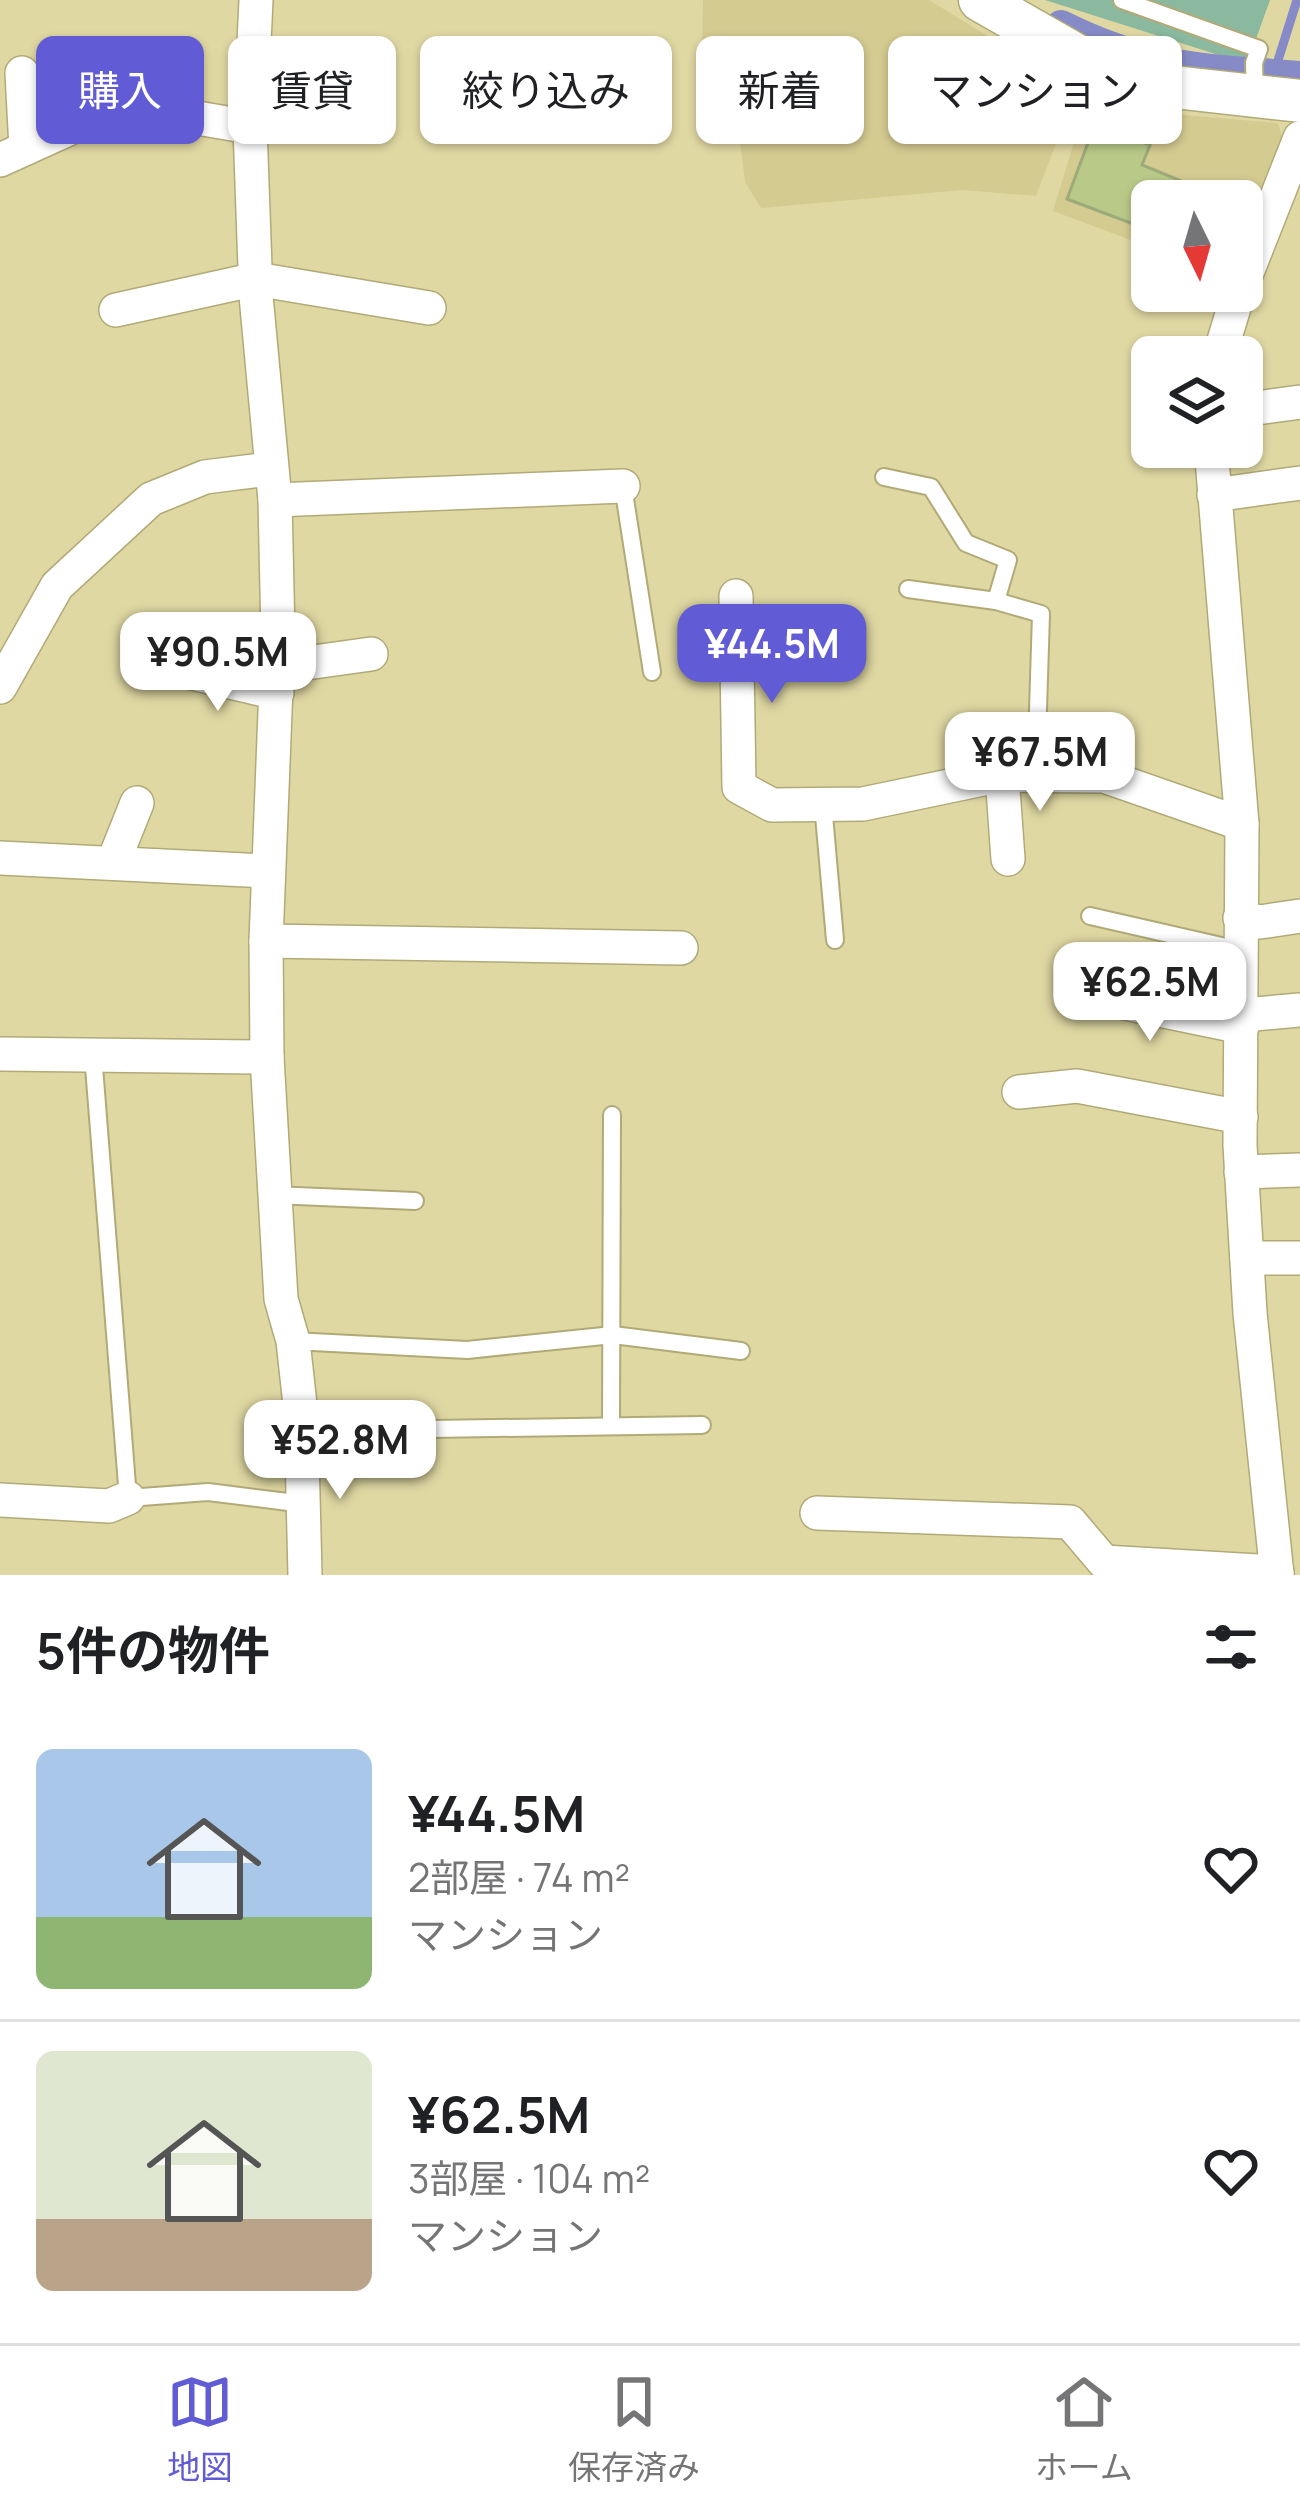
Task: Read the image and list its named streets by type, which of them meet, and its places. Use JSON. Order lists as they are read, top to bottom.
{
  "north": "bottom",
  "page": {
    "chip": [
      "購入",
      "賃貸",
      "絞り込み",
      "新着",
      "マンション"
    ],
    "price": [
      "¥44.5M",
      "¥90.5M",
      "¥67.5M",
      "¥62.5M",
      "¥52.8M"
    ],
    "heading": "5件の物件",
    "list": [
      {
        "name": "¥44.5M",
        "note": "2部屋 · 74 m² · マンション"
      },
      {
        "name": "¥62.5M",
        "note": "3部屋 · 104 m² · マンション"
      }
    ],
    "tabs": ["地図", "保存済み", "ホーム"]
  }
}
